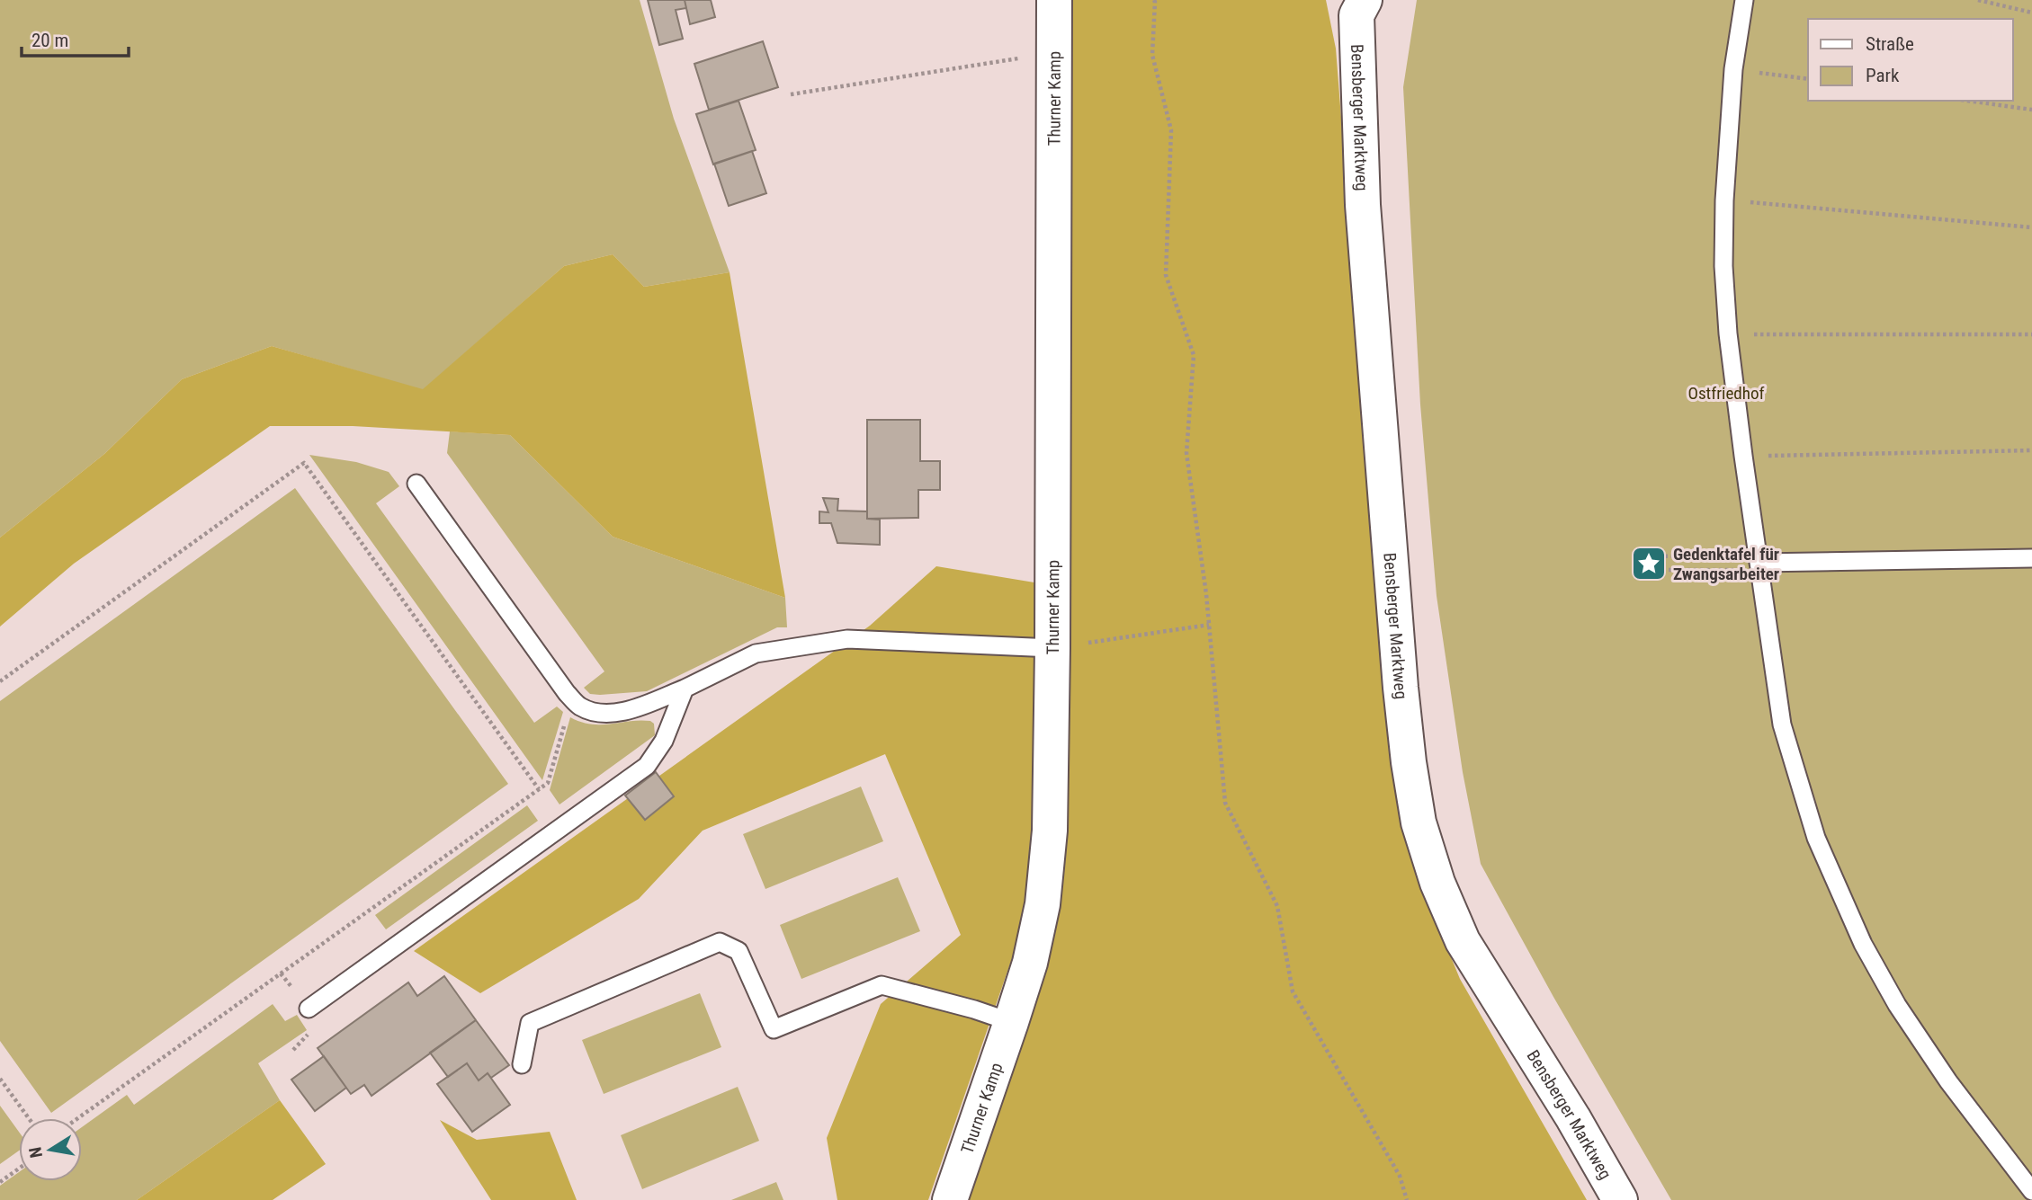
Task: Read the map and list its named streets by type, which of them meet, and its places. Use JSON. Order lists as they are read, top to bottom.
{
  "streets": {
    "street": ["Thurner Kamp", "Bensberger Marktweg"]
  },
  "parks": ["Ostfriedhof"],
  "places": {
    "place": ["Gedenktafel für Zwangsarbeiter"]
  },
  "legend": ["Straße", "Park"],
  "scale_bar": "20 m",
  "north": "left"
}
